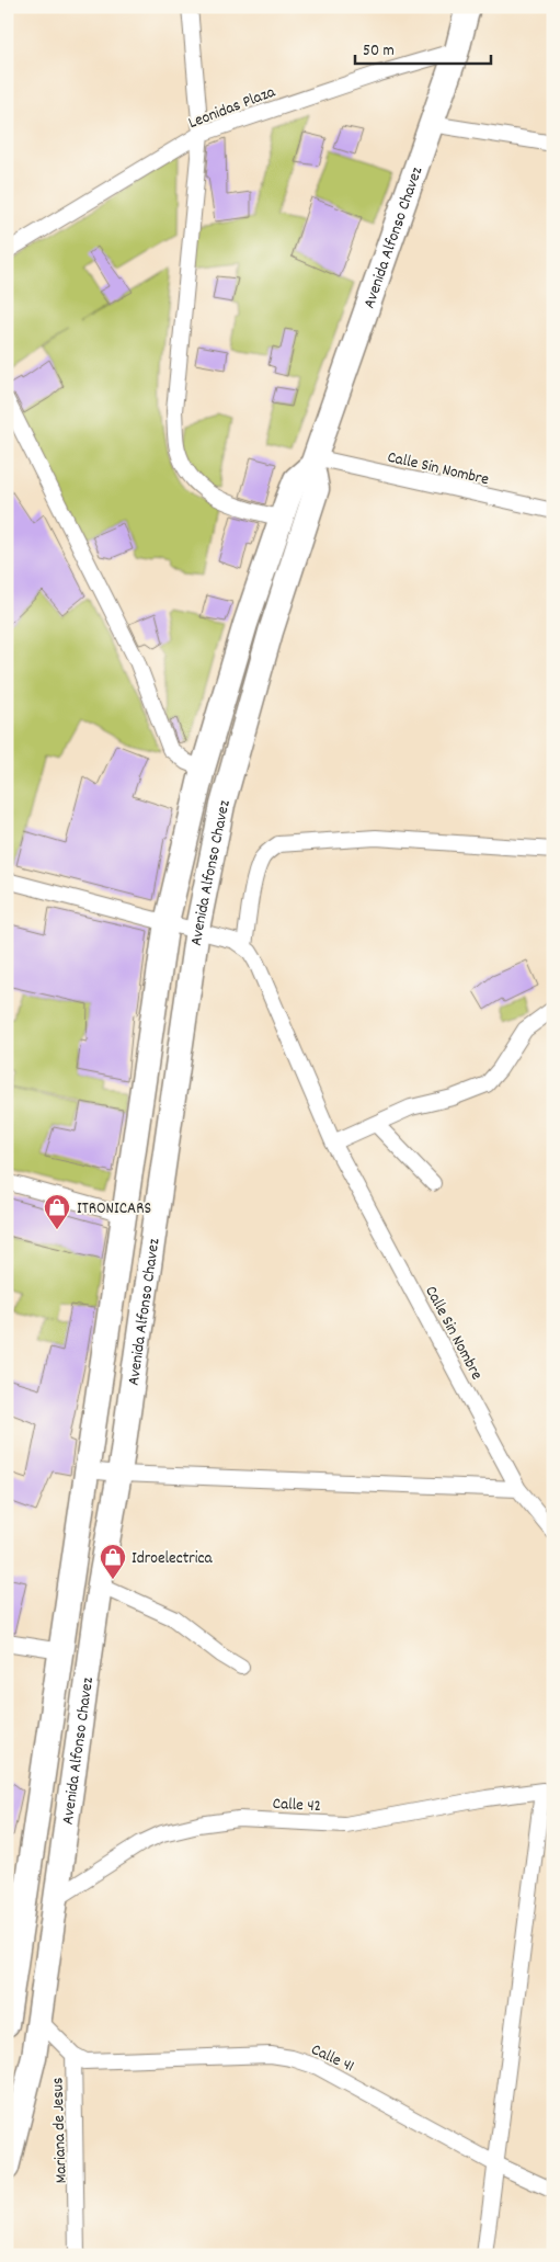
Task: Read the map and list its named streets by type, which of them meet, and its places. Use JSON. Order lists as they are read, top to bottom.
{
  "streets": {
    "main road": ["Avenida Alfonso Chavez"],
    "street": [
      "Leonidas Plaza",
      "Calle Sin Nombre",
      "Calle 42",
      "Calle 41",
      "Mariana de Jesus"
    ]
  },
  "crossings": [
    ["Leonidas Plaza", "Avenida Alfonso Chavez"],
    ["Avenida Alfonso Chavez", "Calle Sin Nombre"],
    ["Avenida Alfonso Chavez", "Calle 42"],
    ["Avenida Alfonso Chavez", "Mariana de Jesus"],
    ["Calle 41", "Mariana de Jesus"]
  ],
  "places": {
    "shop": ["ITRONICARS", "Idroelectrica"]
  },
  "scale_bar": "50 m"
}
